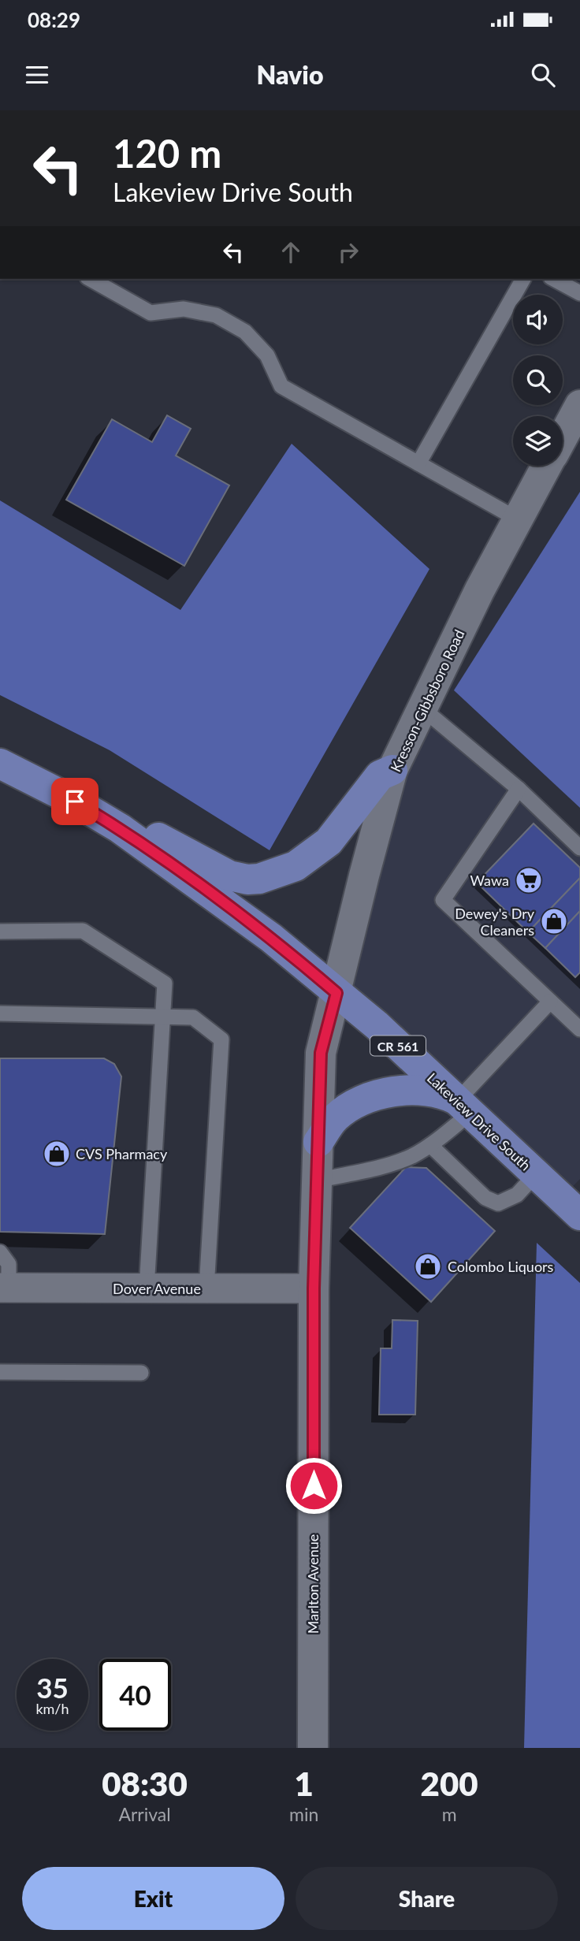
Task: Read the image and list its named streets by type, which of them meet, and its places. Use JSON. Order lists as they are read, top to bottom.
{
  "streets": {
    "main road": ["CR 561", "Lakeview Drive South"],
    "street": ["Kresson-Gibbsboro Road", "Dover Avenue", "Marlton Avenue"]
  },
  "crossings": [
    ["Kresson-Gibbsboro Road", "Lakeview Drive South"],
    ["Kresson-Gibbsboro Road", "Marlton Avenue"],
    ["Lakeview Drive South", "Marlton Avenue"],
    ["Dover Avenue", "Marlton Avenue"]
  ],
  "places": {
    "supermarket": ["Wawa"],
    "shop": ["Dewey's Dry Cleaners", "CVS Pharmacy", "Colombo Liquors"]
  },
  "page": {
    "status": "08:29",
    "header": "Navio",
    "turn": ["120 m", "Lakeview Drive South"],
    "speed": "35 km/h",
    "limit": "40",
    "eta": [
      "08:30",
      "Arrival",
      "1",
      "min",
      "200",
      "m"
    ],
    "buttons": ["Exit", "Share"]
  }
}
